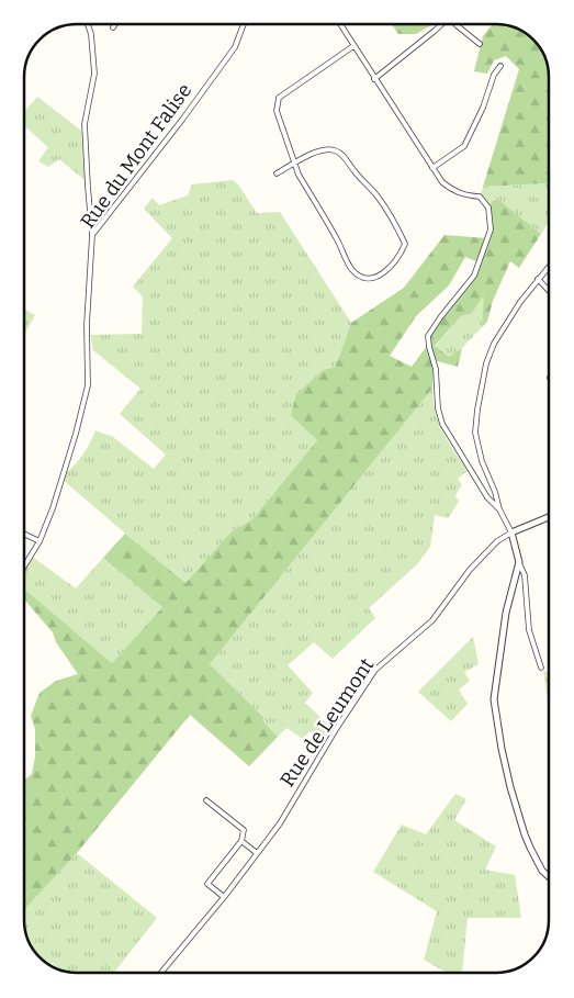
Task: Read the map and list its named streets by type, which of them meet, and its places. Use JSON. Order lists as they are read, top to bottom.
{
  "streets": {
    "street": ["Rue du Mont Falise", "Rue de Leumont"]
  }
}
